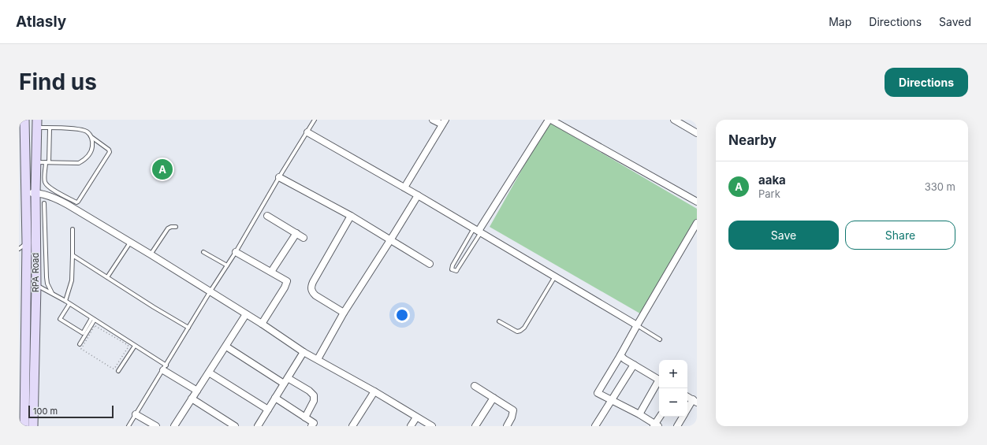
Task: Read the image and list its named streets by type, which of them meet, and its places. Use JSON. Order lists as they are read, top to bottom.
{
  "streets": {
    "street": ["RPA Road"]
  },
  "scale_bar": "100 m",
  "page": {
    "header": "Atlasly",
    "nav": ["Map", "Directions", "Saved"],
    "buttons": [
      "Directions",
      ["Save", "Share"]
    ],
    "title": "Find us",
    "heading": "Nearby",
    "pins": "A",
    "list": [
      {
        "mark": "A",
        "name": "aaka",
        "note": "Park",
        "value": "330 m"
      }
    ],
    "map_buttons": ["+", "−"],
    "scale": "100 m"
  }
}
